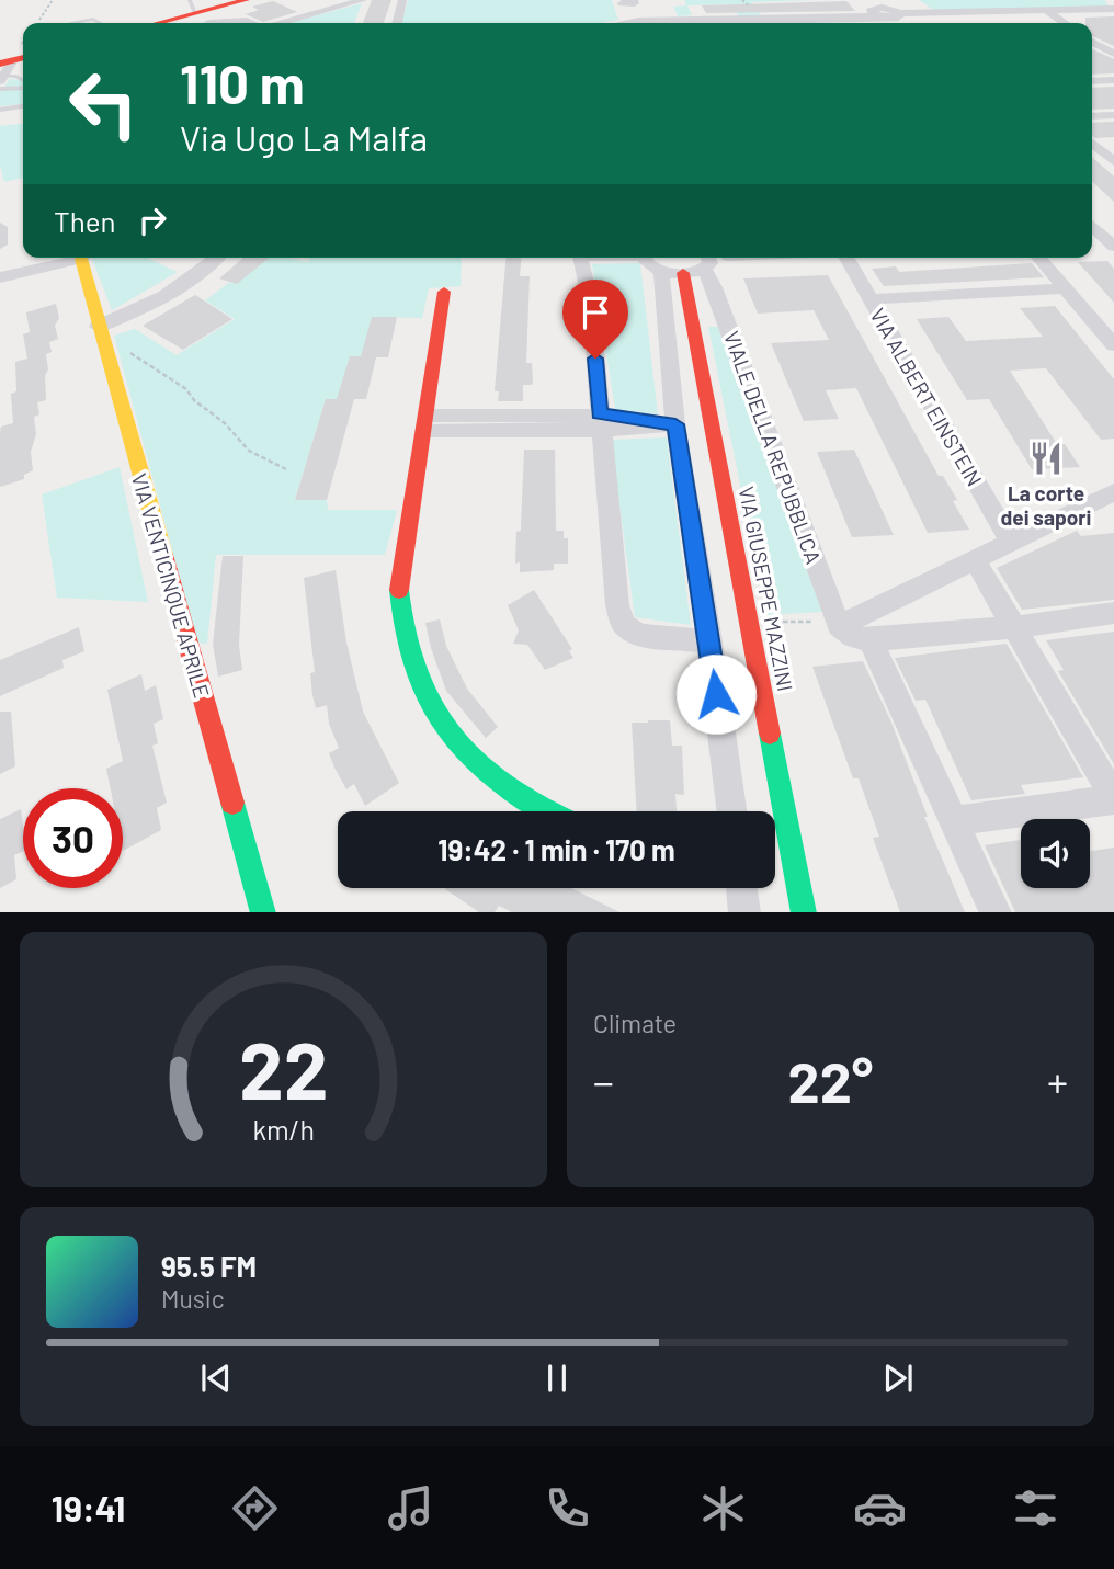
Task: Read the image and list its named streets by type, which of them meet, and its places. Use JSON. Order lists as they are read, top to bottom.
{
  "streets": {
    "street": [
      "VIA ALBERT EINSTEIN",
      "VIALE DELLA REPUBBLICA",
      "VIA VENTICINQUE APRILE",
      "VIA GIUSEPPE MAZZINI"
    ]
  },
  "crossings": [
    ["VIALE DELLA REPUBBLICA", "VIA GIUSEPPE MAZZINI"]
  ],
  "places": {
    "restaurant": ["La corte dei sapori"]
  },
  "page": {
    "turn": ["110 m", "Via Ugo La Malfa"],
    "then": "Then",
    "limit": "30",
    "trip": "19:42 · 1 min · 170 m",
    "tile": "Climate",
    "heat": ["−", "22°", "+"],
    "song": ["95.5 FM", "Music"],
    "tabs": "19:41",
    "gauge": ["22", "km/h"]
  }
}
